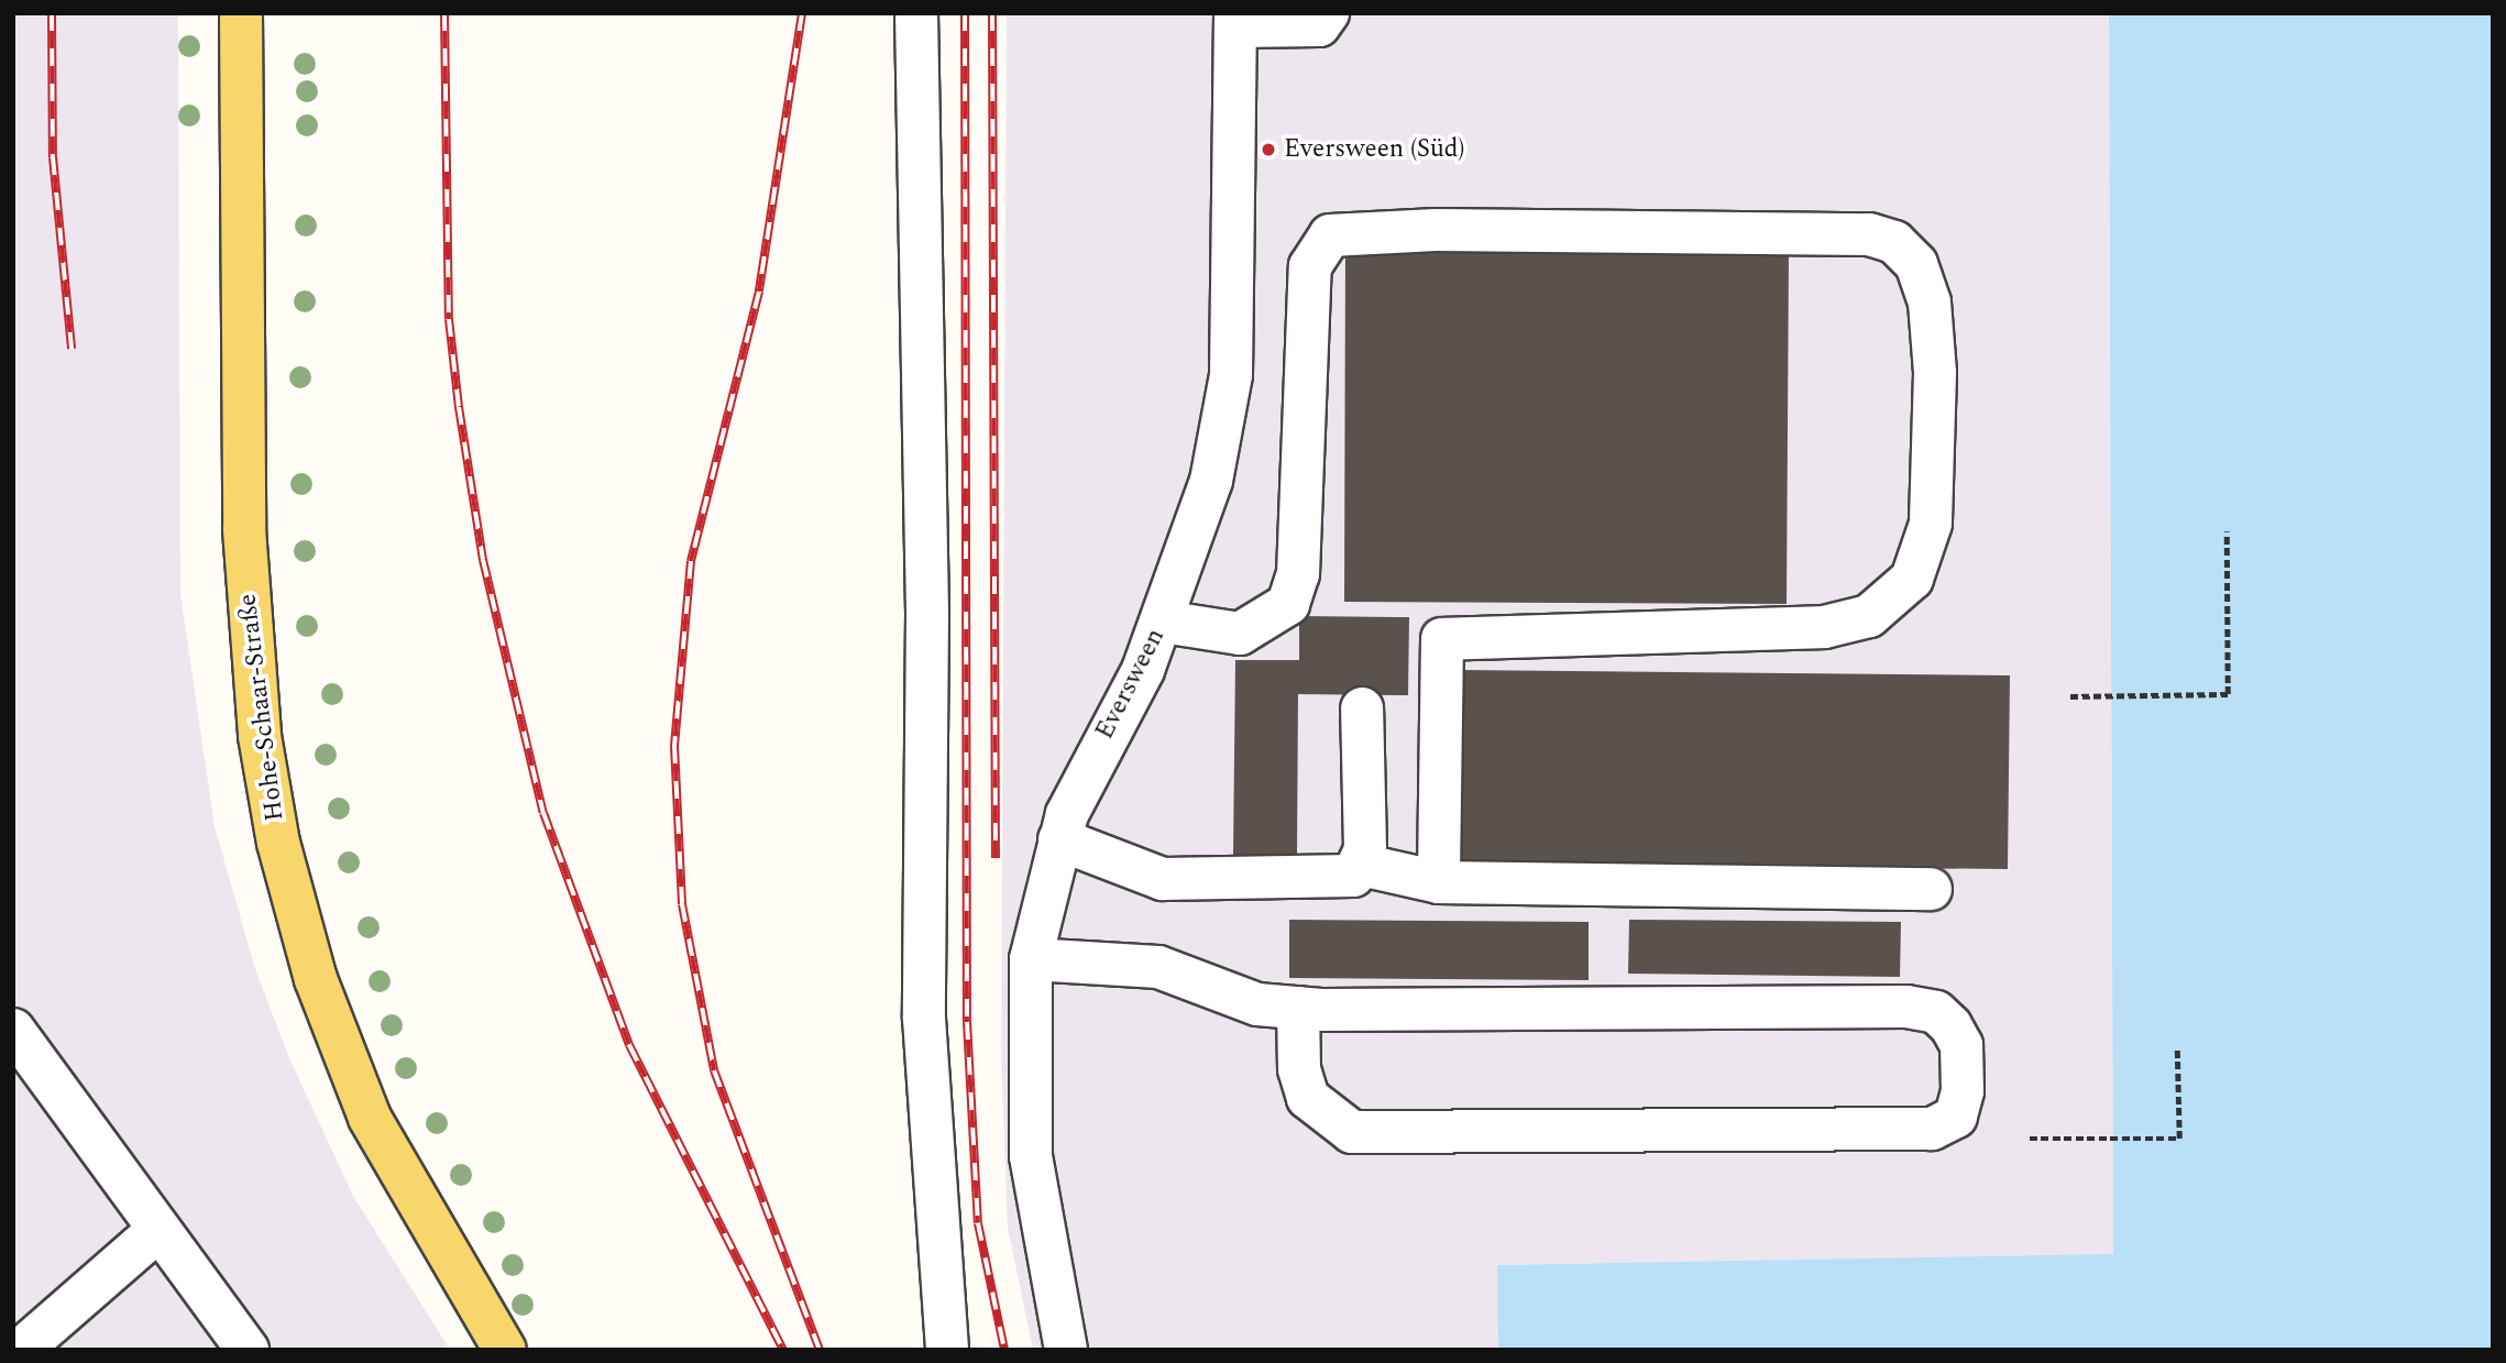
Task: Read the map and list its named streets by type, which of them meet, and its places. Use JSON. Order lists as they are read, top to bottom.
{
  "streets": {
    "main road": ["Hohe-Schaar-Straße"],
    "street": ["Eversween"]
  },
  "places": ["Eversween (Süd)"]
}
